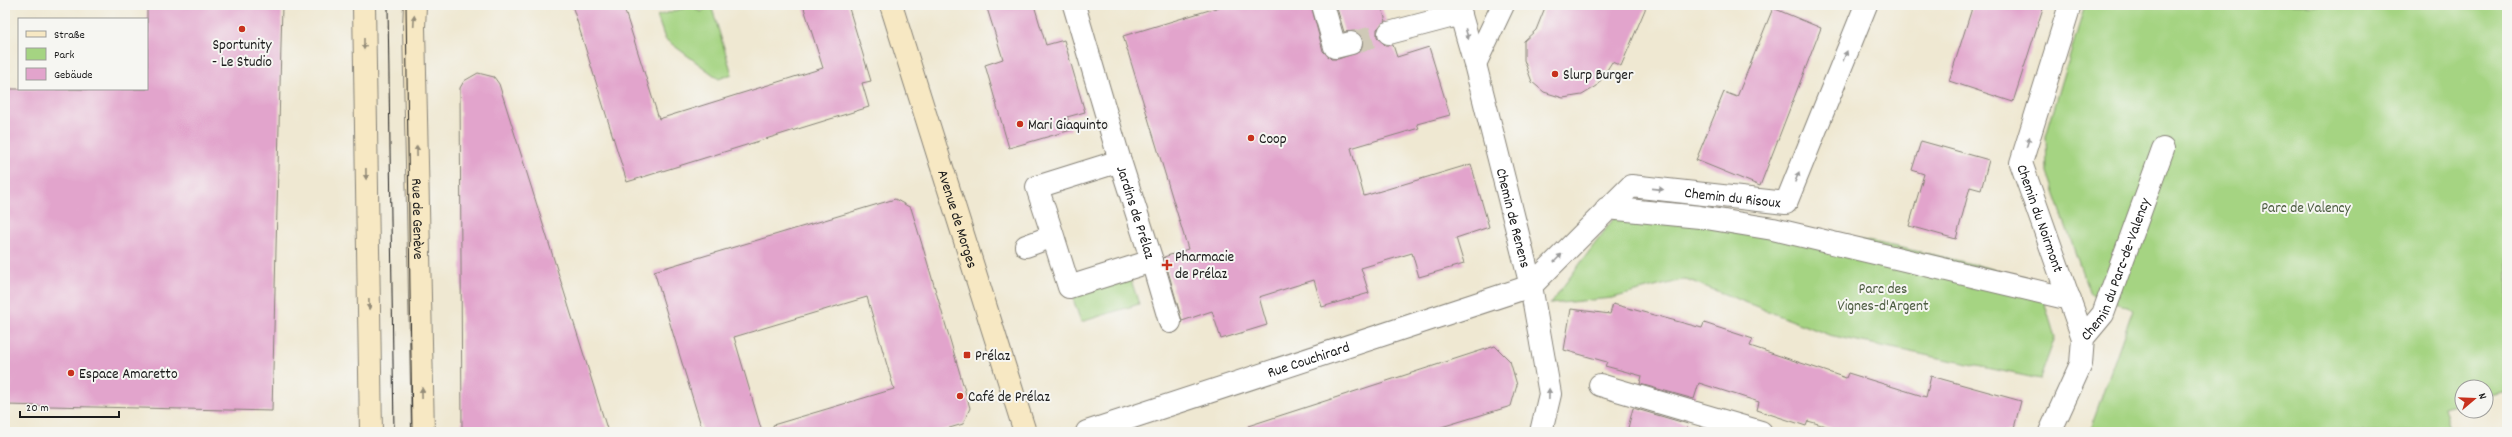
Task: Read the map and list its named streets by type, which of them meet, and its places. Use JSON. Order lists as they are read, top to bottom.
{
  "streets": {
    "main road": ["Rue de Genève", "Avenue de Morges"],
    "street": [
      "Chemin du Risoux",
      "Jardins de Prélaz",
      "Chemin de Renens",
      "Chemin du Noirmont",
      "Chemin du Parc-de-Valency",
      "Rue Couchirard"
    ]
  },
  "crossings": [
    ["Chemin du Risoux", "Chemin de Renens"],
    ["Chemin du Risoux", "Rue Couchirard"],
    ["Chemin de Renens", "Rue Couchirard"],
    ["Chemin du Noirmont", "Chemin du Parc-de-Valency"]
  ],
  "one_way": ["Chemin du Risoux", "Chemin du Noirmont"],
  "parks": ["Parc de Valency", "Parc des Vignes-d'Argent"],
  "places": {
    "other": [
      "Sportunity - Le Studio",
      "Slurp Burger",
      "Mari Giaquinto",
      "Coop",
      "Espace Amaretto",
      "Café de Prélaz"
    ],
    "health": ["Pharmacie de Prélaz"],
    "transit": ["Prélaz"]
  },
  "legend": ["Straße", "Park", "Gebäude"],
  "scale_bar": "20 m",
  "north": "right"
}
